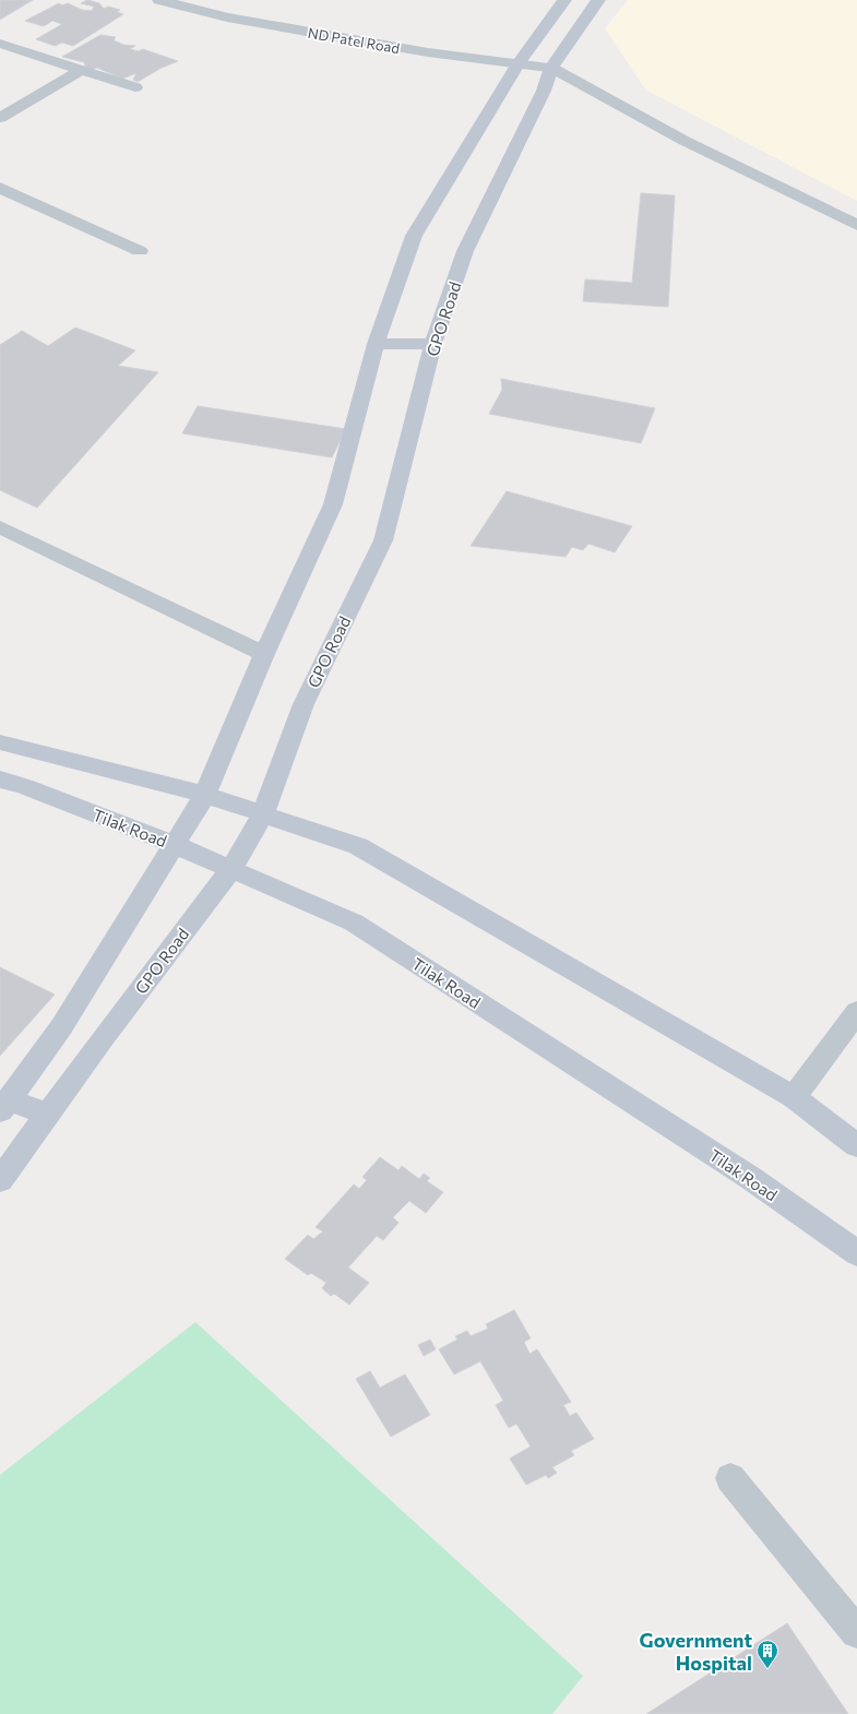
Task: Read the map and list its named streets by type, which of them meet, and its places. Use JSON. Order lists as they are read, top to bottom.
{
  "streets": {
    "street": ["ND Patel Road", "GPO Road", "Tilak Road"]
  },
  "crossings": [
    ["ND Patel Road", "GPO Road"],
    ["GPO Road", "Tilak Road"]
  ],
  "places": {
    "building": ["Government Hospital"]
  }
}
